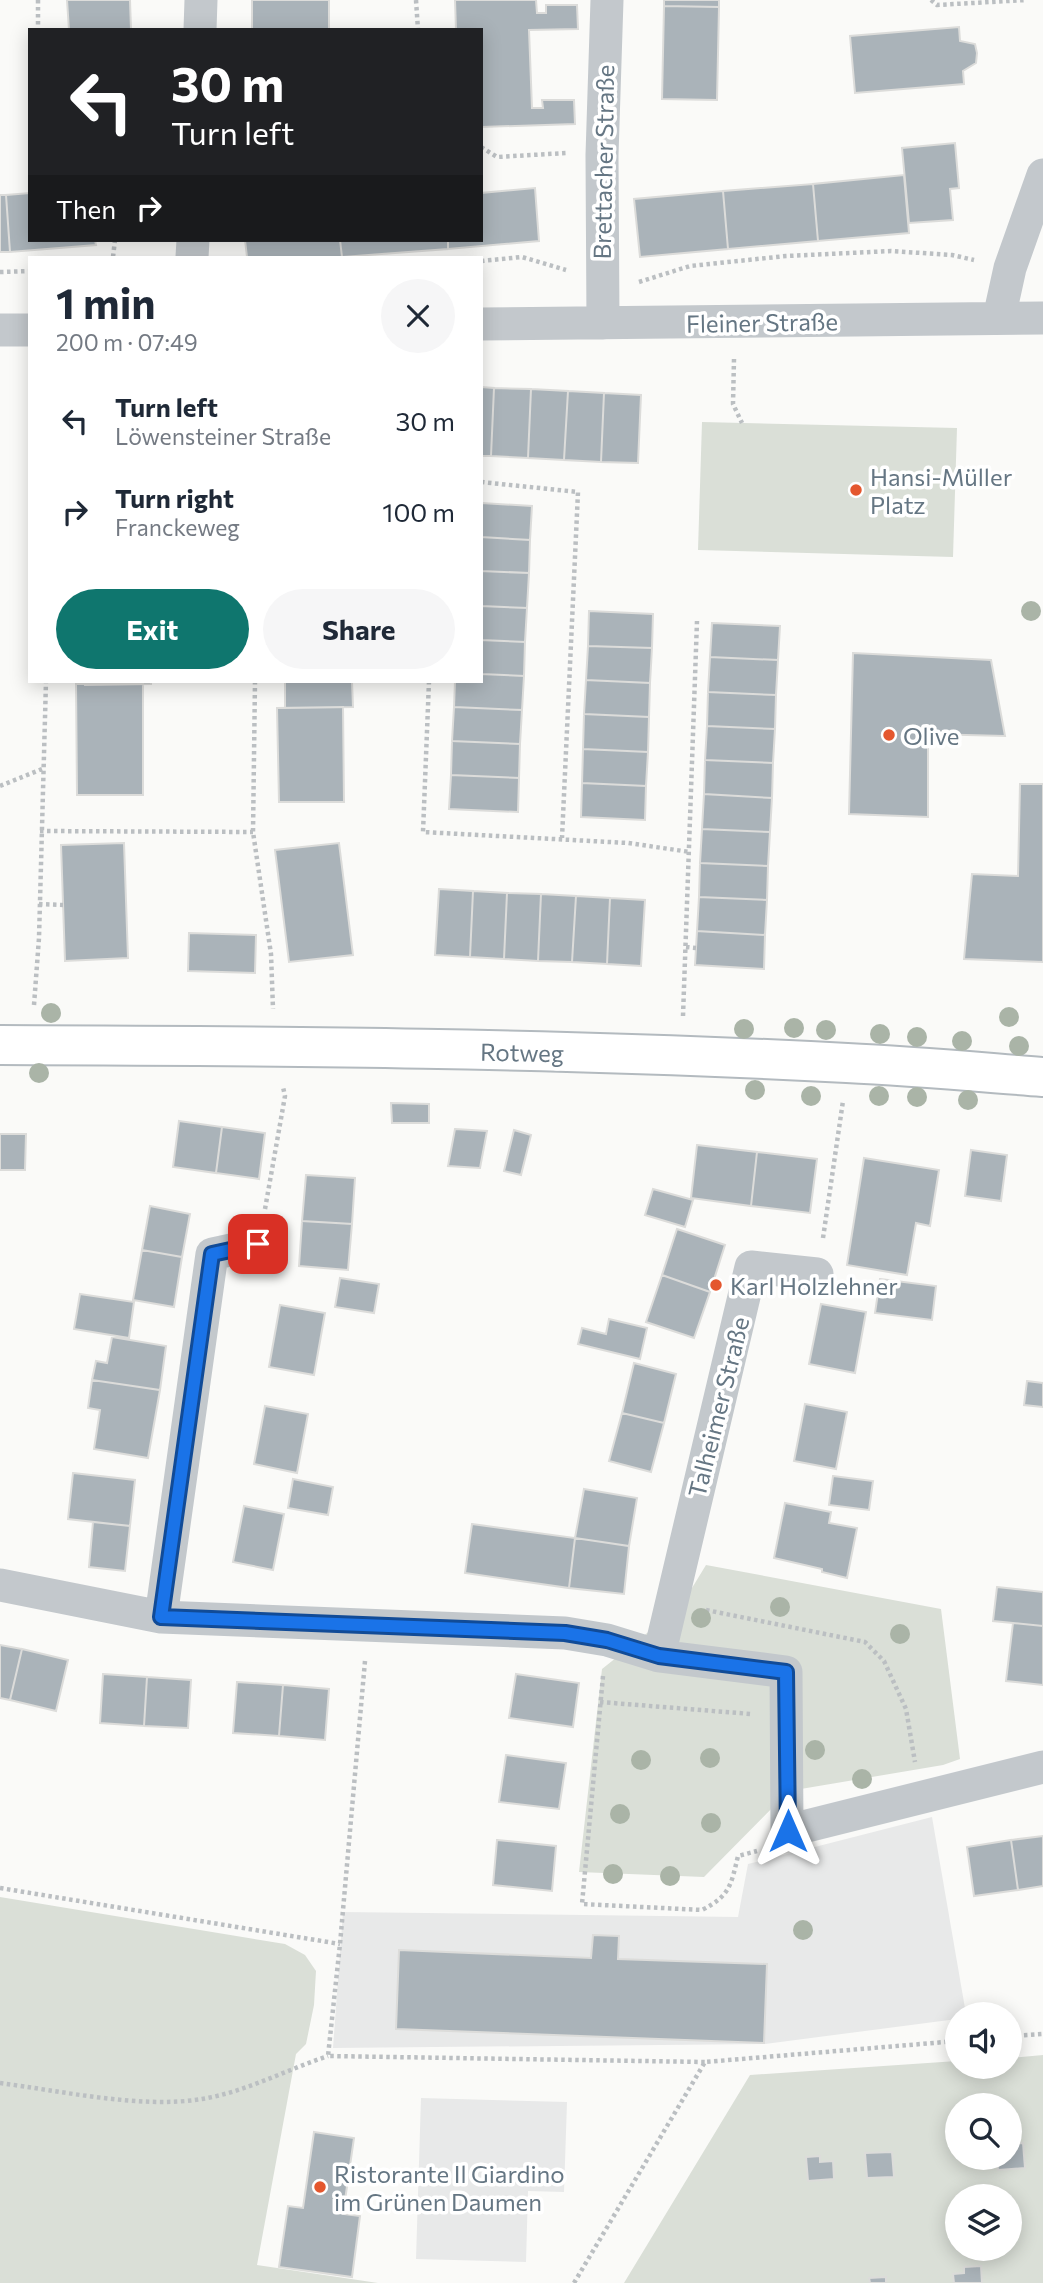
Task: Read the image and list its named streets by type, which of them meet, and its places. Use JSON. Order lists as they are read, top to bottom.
{
  "streets": {
    "main road": ["Rotweg"],
    "street": ["Brettacher Straße", "Fleiner Straße", "Talheimer Straße"]
  },
  "crossings": [
    ["Brettacher Straße", "Fleiner Straße"]
  ],
  "places": [
    "Hansi-Müller Platz",
    "Olive",
    "Karl Holzlehner",
    "Ristorante Il Giardino im Grünen Daumen"
  ],
  "page": {
    "turn": ["30 m", "Turn left"],
    "then": "Then",
    "heading": ["1 min", "200 m · 07:49"],
    "list": [
      {
        "name": "Turn left",
        "note": "Löwensteiner Straße",
        "value": "30 m"
      },
      {
        "name": "Turn right",
        "note": "Franckeweg",
        "value": "100 m"
      }
    ],
    "buttons": ["Exit", "Share"]
  }
}
